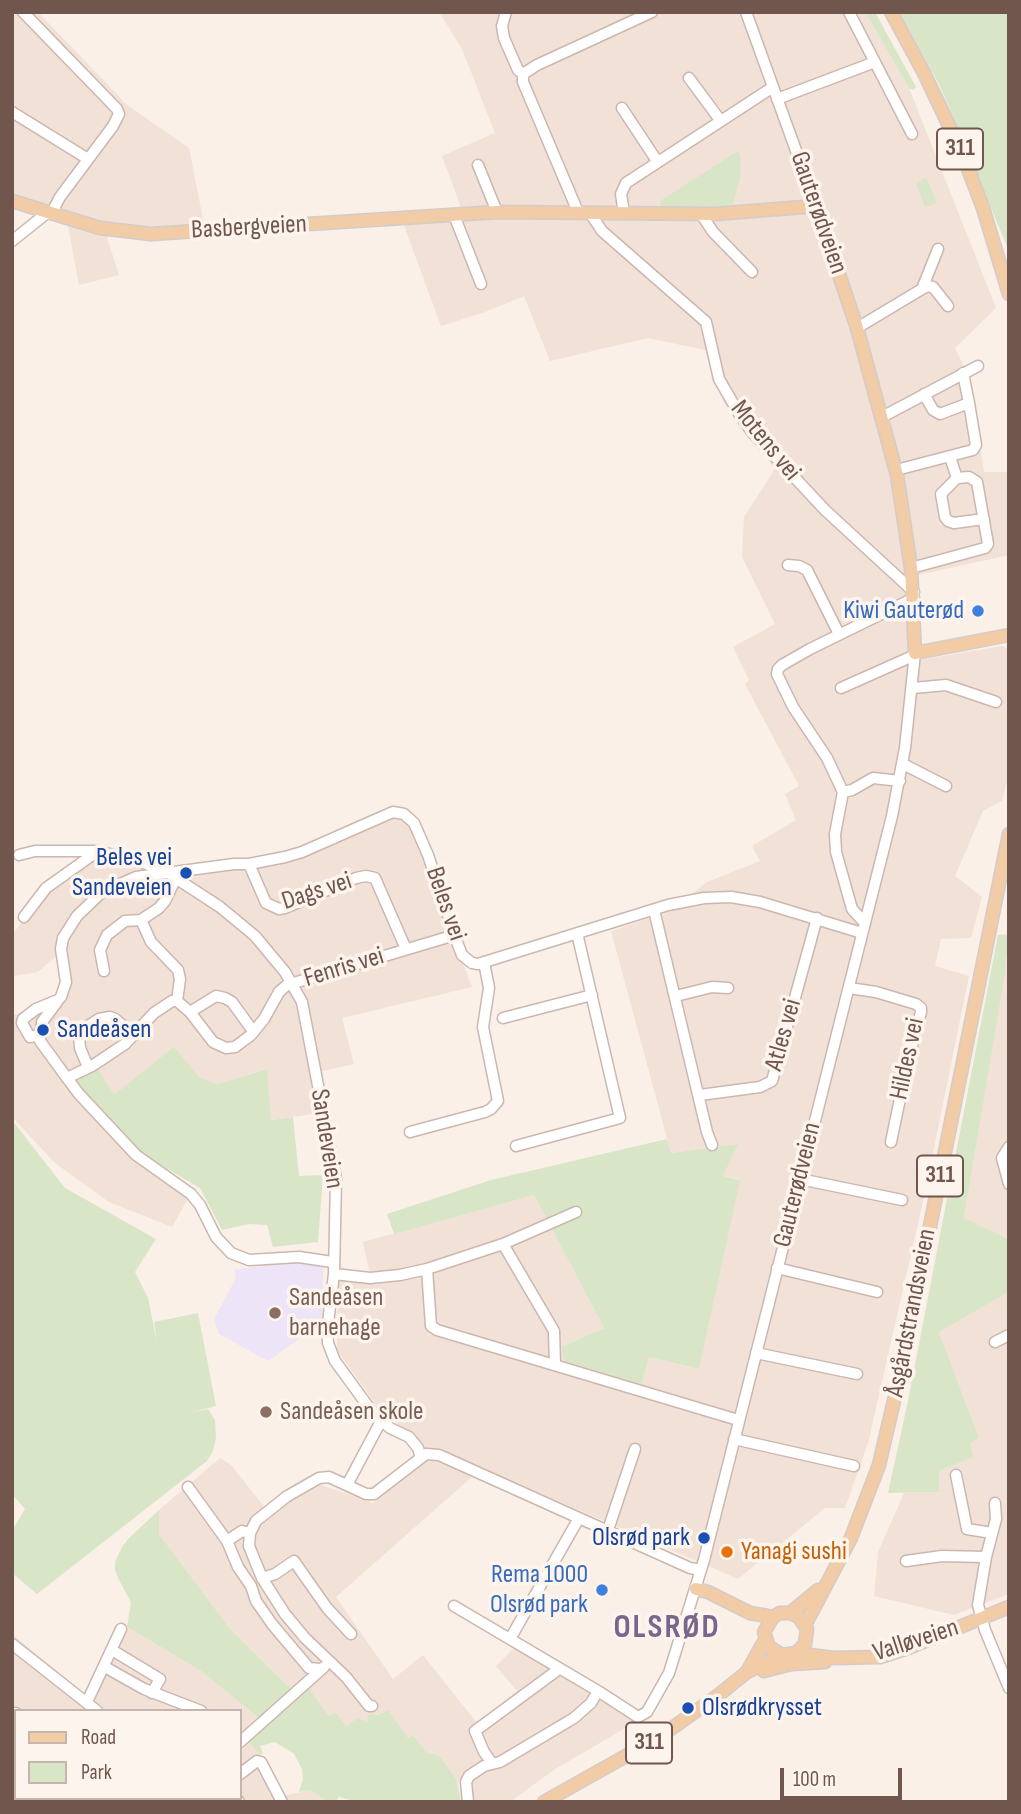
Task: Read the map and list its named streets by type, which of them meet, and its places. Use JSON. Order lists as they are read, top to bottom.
{
  "streets": {
    "main road": [
      "311",
      "Gauterødveien",
      "Basbergveien",
      "Åsgårdstrandsveien",
      "Valløveien"
    ],
    "street": [
      "Motens vei",
      "Dags vei",
      "Beles vei",
      "Fenris vei",
      "Atles vei",
      "Hildes vei",
      "Sandeveien"
    ]
  },
  "crossings": [
    ["311", "Åsgårdstrandsveien"],
    ["311", "Valløveien"],
    ["Gauterødveien", "Basbergveien"],
    ["Gauterødveien", "Motens vei"],
    ["Gauterødveien", "Beles vei"],
    ["Gauterødveien", "Hildes vei"],
    ["Basbergveien", "Motens vei"],
    ["Dags vei", "Beles vei"],
    ["Dags vei", "Fenris vei"],
    ["Beles vei", "Fenris vei"],
    ["Beles vei", "Atles vei"],
    ["Beles vei", "Sandeveien"],
    ["Fenris vei", "Sandeveien"],
    ["Åsgårdstrandsveien", "Valløveien"]
  ],
  "districts": ["OLSRØD"],
  "places": [
    "Kiwi Gauterød",
    "Beles vei Sandeveien",
    "Sandeåsen",
    "Sandeåsen barnehage",
    "Sandeåsen skole",
    "Olsrød park",
    "Yanagi sushi",
    "Rema 1000 Olsrød park",
    "Olsrødkrysset"
  ],
  "legend": ["Road", "Park"],
  "scale_bar": "100 m"
}
